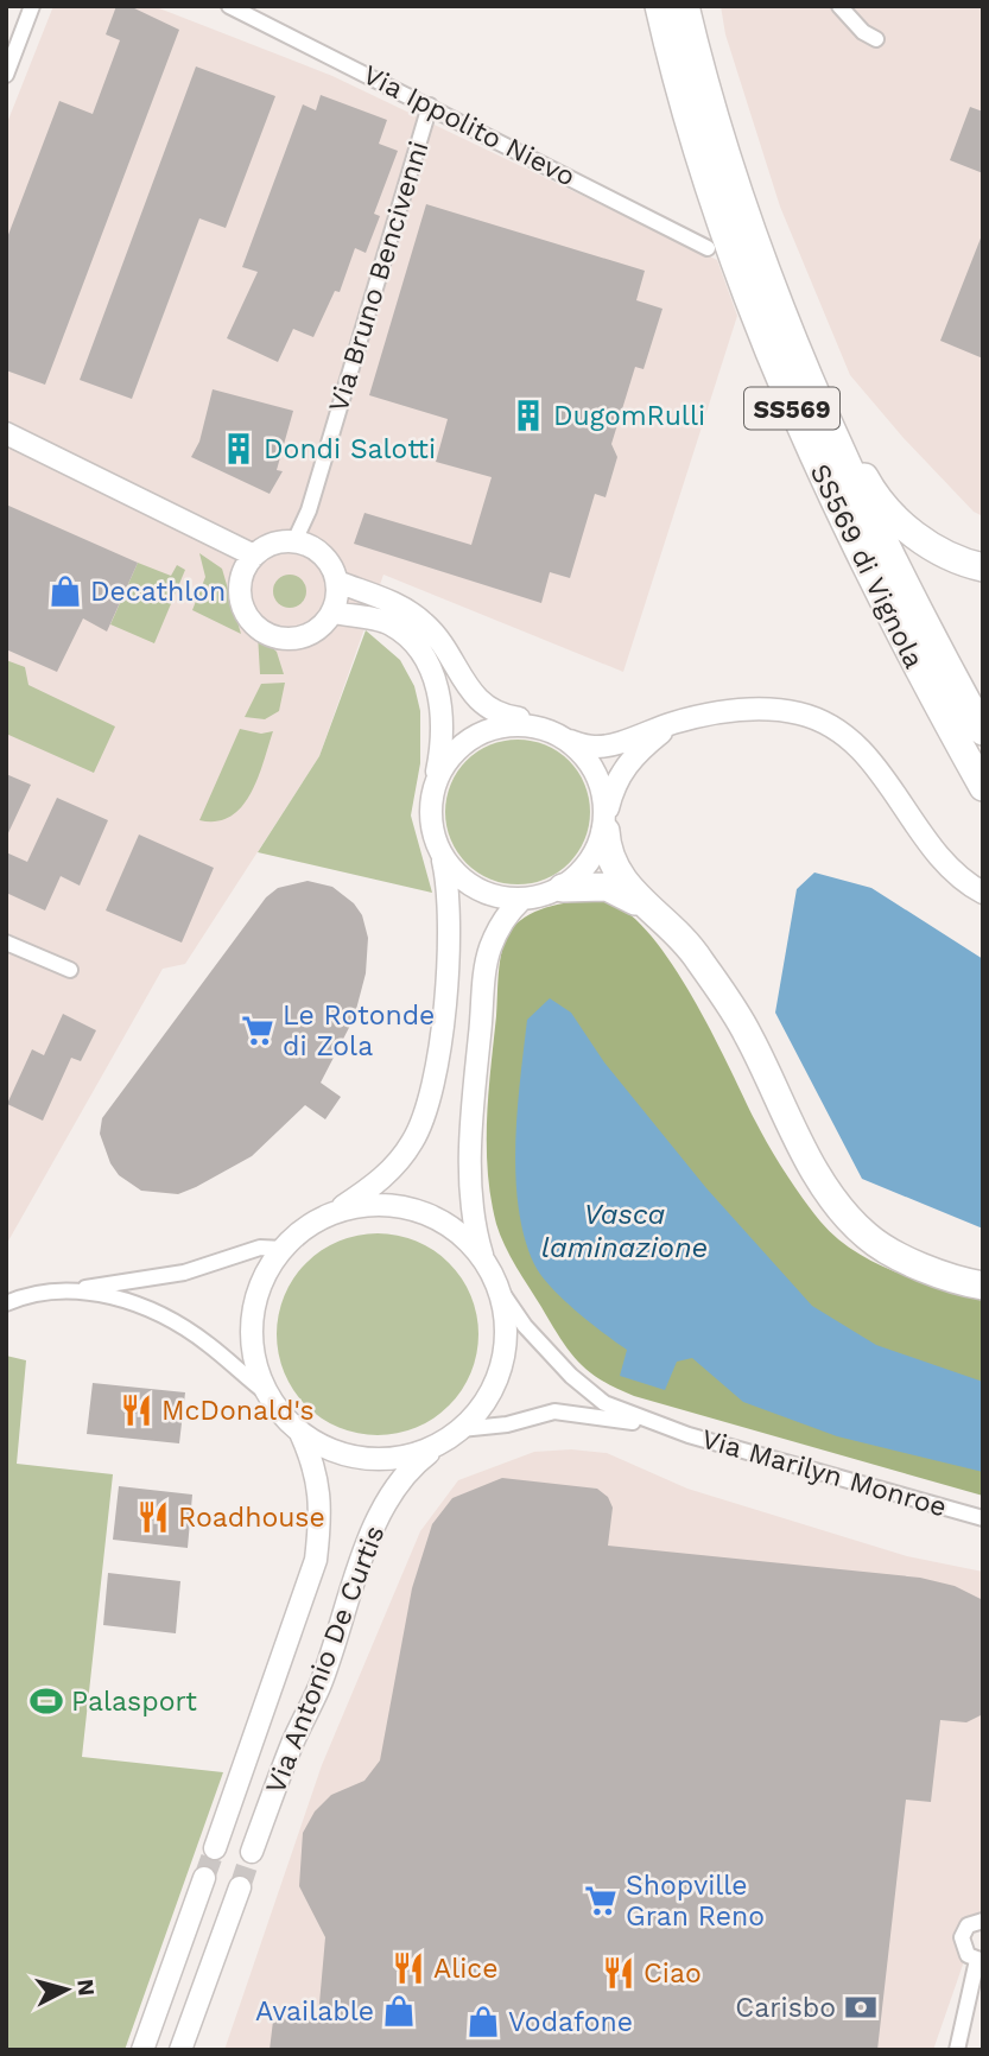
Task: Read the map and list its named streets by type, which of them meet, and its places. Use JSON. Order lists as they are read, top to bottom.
{
  "streets": {
    "highway": ["SS569", "SS569 di Vignola"],
    "street": [
      "Via Ippolito Nievo",
      "Via Bruno Bencivenni",
      "Via Marilyn Monroe",
      "Via Antonio De Curtis"
    ]
  },
  "crossings": [
    ["Via Ippolito Nievo", "Via Bruno Bencivenni"],
    ["Via Marilyn Monroe", "Via Antonio De Curtis"]
  ],
  "water": ["Vasca laminazione"],
  "places": {
    "building": ["DugomRulli", "Dondi Salotti"],
    "shop": ["Decathlon", "Available", "Vodafone"],
    "supermarket": ["Le Rotonde di Zola", "Shopville Gran Reno"],
    "restaurant": [
      "McDonald's",
      "Roadhouse",
      "Alice",
      "Ciao"
    ],
    "sports": ["Palasport"],
    "bank": ["Carisbo"]
  },
  "north": "right"
}
